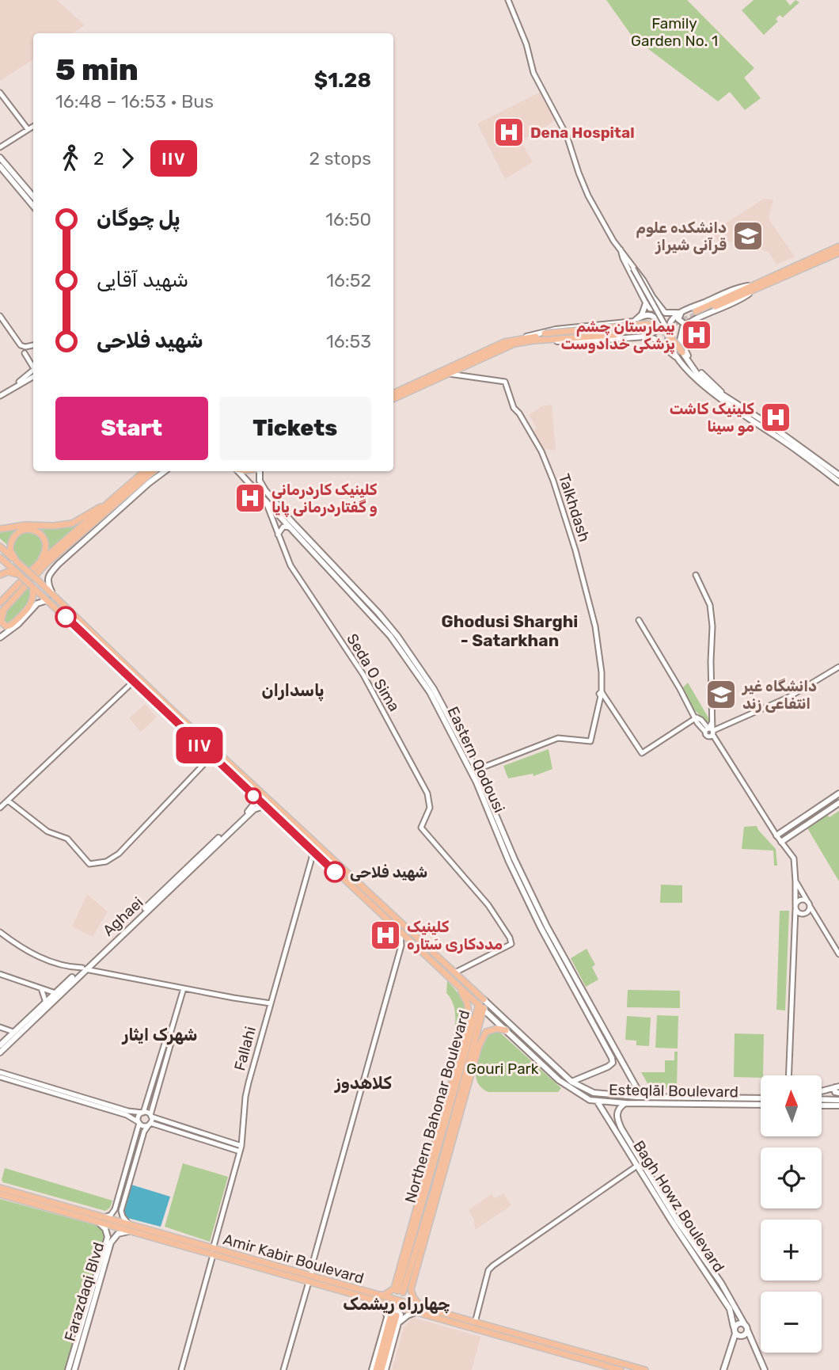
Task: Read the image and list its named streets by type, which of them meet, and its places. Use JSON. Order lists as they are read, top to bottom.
{
  "streets": {
    "main road": [
      "Eastern Qodousi",
      "Aghaei",
      "Esteqlāl Boulevard",
      "Northern Bahonar Boulevard",
      "Bagh Howz Boulevard",
      "Amir Kabir Boulevard",
      "Farazdaqi Blvd"
    ],
    "street": ["Talkhdash", "Seda O Sima", "Fallahi"]
  },
  "crossings": [
    ["Eastern Qodousi", "Esteqlāl Boulevard"],
    ["Fallahi", "Esteqlāl Boulevard"],
    ["Fallahi", "Amir Kabir Boulevard"],
    ["Esteqlāl Boulevard", "Northern Bahonar Boulevard"],
    ["Esteqlāl Boulevard", "Bagh Howz Boulevard"],
    ["Amir Kabir Boulevard", "Farazdaqi Blvd"]
  ],
  "districts": [
    "Ghodusi Sharghi - Satarkhan",
    "پاسداران",
    "شهرک ایثار",
    "کلاهدوز",
    "چهارراه ریشمک"
  ],
  "parks": ["Family Garden No. 1", "Gouri Park"],
  "places": {
    "hospital": [
      "Dena Hospital",
      "بیمارستان چشم پزشکی خدادوست",
      "کلینیک کاشت مو سینا",
      "کلینیک کاردرمانی و گفتاردرمانی پایا",
      "کلینیک مددکاری سَتاره"
    ],
    "school or university": ["دانشکده علوم قرآنی شیراز", "دانشگاه غیر انتفاعی زند"],
    "other": ["شهید فلاحی"]
  },
  "lines": ["bus line ۱۱۷"],
  "north": "top",
  "page": {
    "on_map": "۱۱۷",
    "heading": ["5 min", "16:48 – 16:53 · Bus", "$1.28"],
    "legs": ["2", "۱۱۷", "2 stops"],
    "list": [
      {
        "name": "پل چوگان",
        "value": "16:50"
      },
      {
        "name": "شهید آقایی",
        "value": "16:52"
      },
      {
        "name": "شهید فلاحی",
        "value": "16:53"
      }
    ],
    "buttons": ["Start", "Tickets"],
    "map_buttons": ["+", "−"]
  }
}
